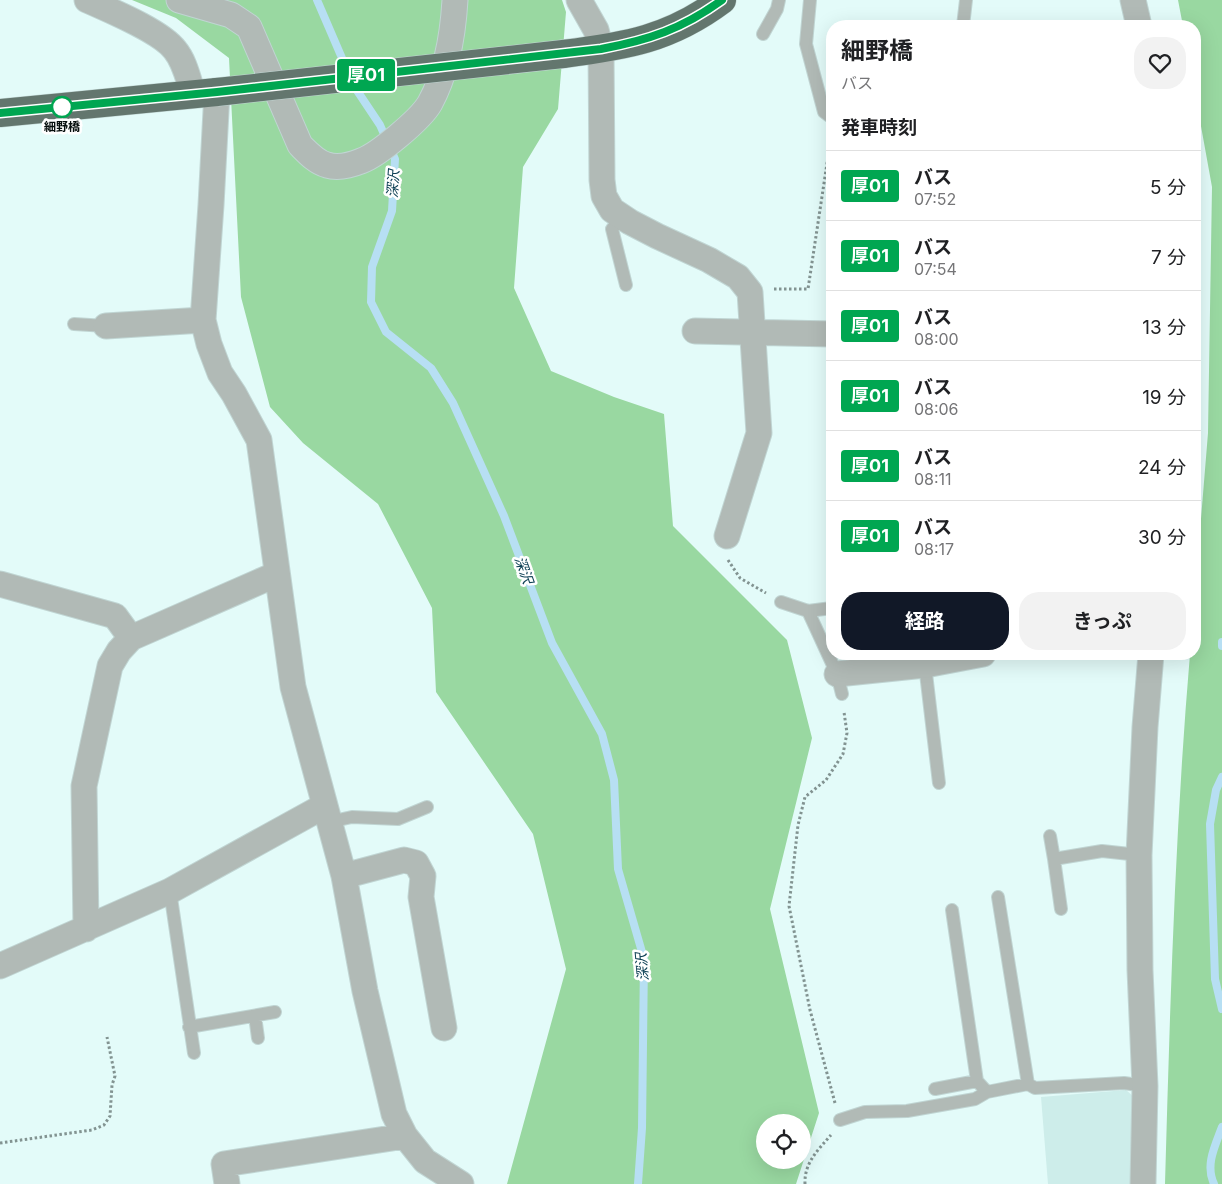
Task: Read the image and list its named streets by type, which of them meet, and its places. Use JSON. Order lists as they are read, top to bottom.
{
  "water": ["深沢"],
  "places": ["細野橋"],
  "lines": ["bus line 厚01"],
  "page": {
    "on_map": "厚01",
    "heading": [
      ["細野橋", "バス"],
      "発車時刻"
    ],
    "list": [
      {
        "mark": "厚01",
        "name": "バス",
        "note": "07:52",
        "value": "5 分"
      },
      {
        "mark": "厚01",
        "name": "バス",
        "note": "07:54",
        "value": "7 分"
      },
      {
        "mark": "厚01",
        "name": "バス",
        "note": "08:00",
        "value": "13 分"
      },
      {
        "mark": "厚01",
        "name": "バス",
        "note": "08:06",
        "value": "19 分"
      },
      {
        "mark": "厚01",
        "name": "バス",
        "note": "08:11",
        "value": "24 分"
      },
      {
        "mark": "厚01",
        "name": "バス",
        "note": "08:17",
        "value": "30 分"
      }
    ],
    "buttons": ["経路", "きっぷ"]
  }
}
